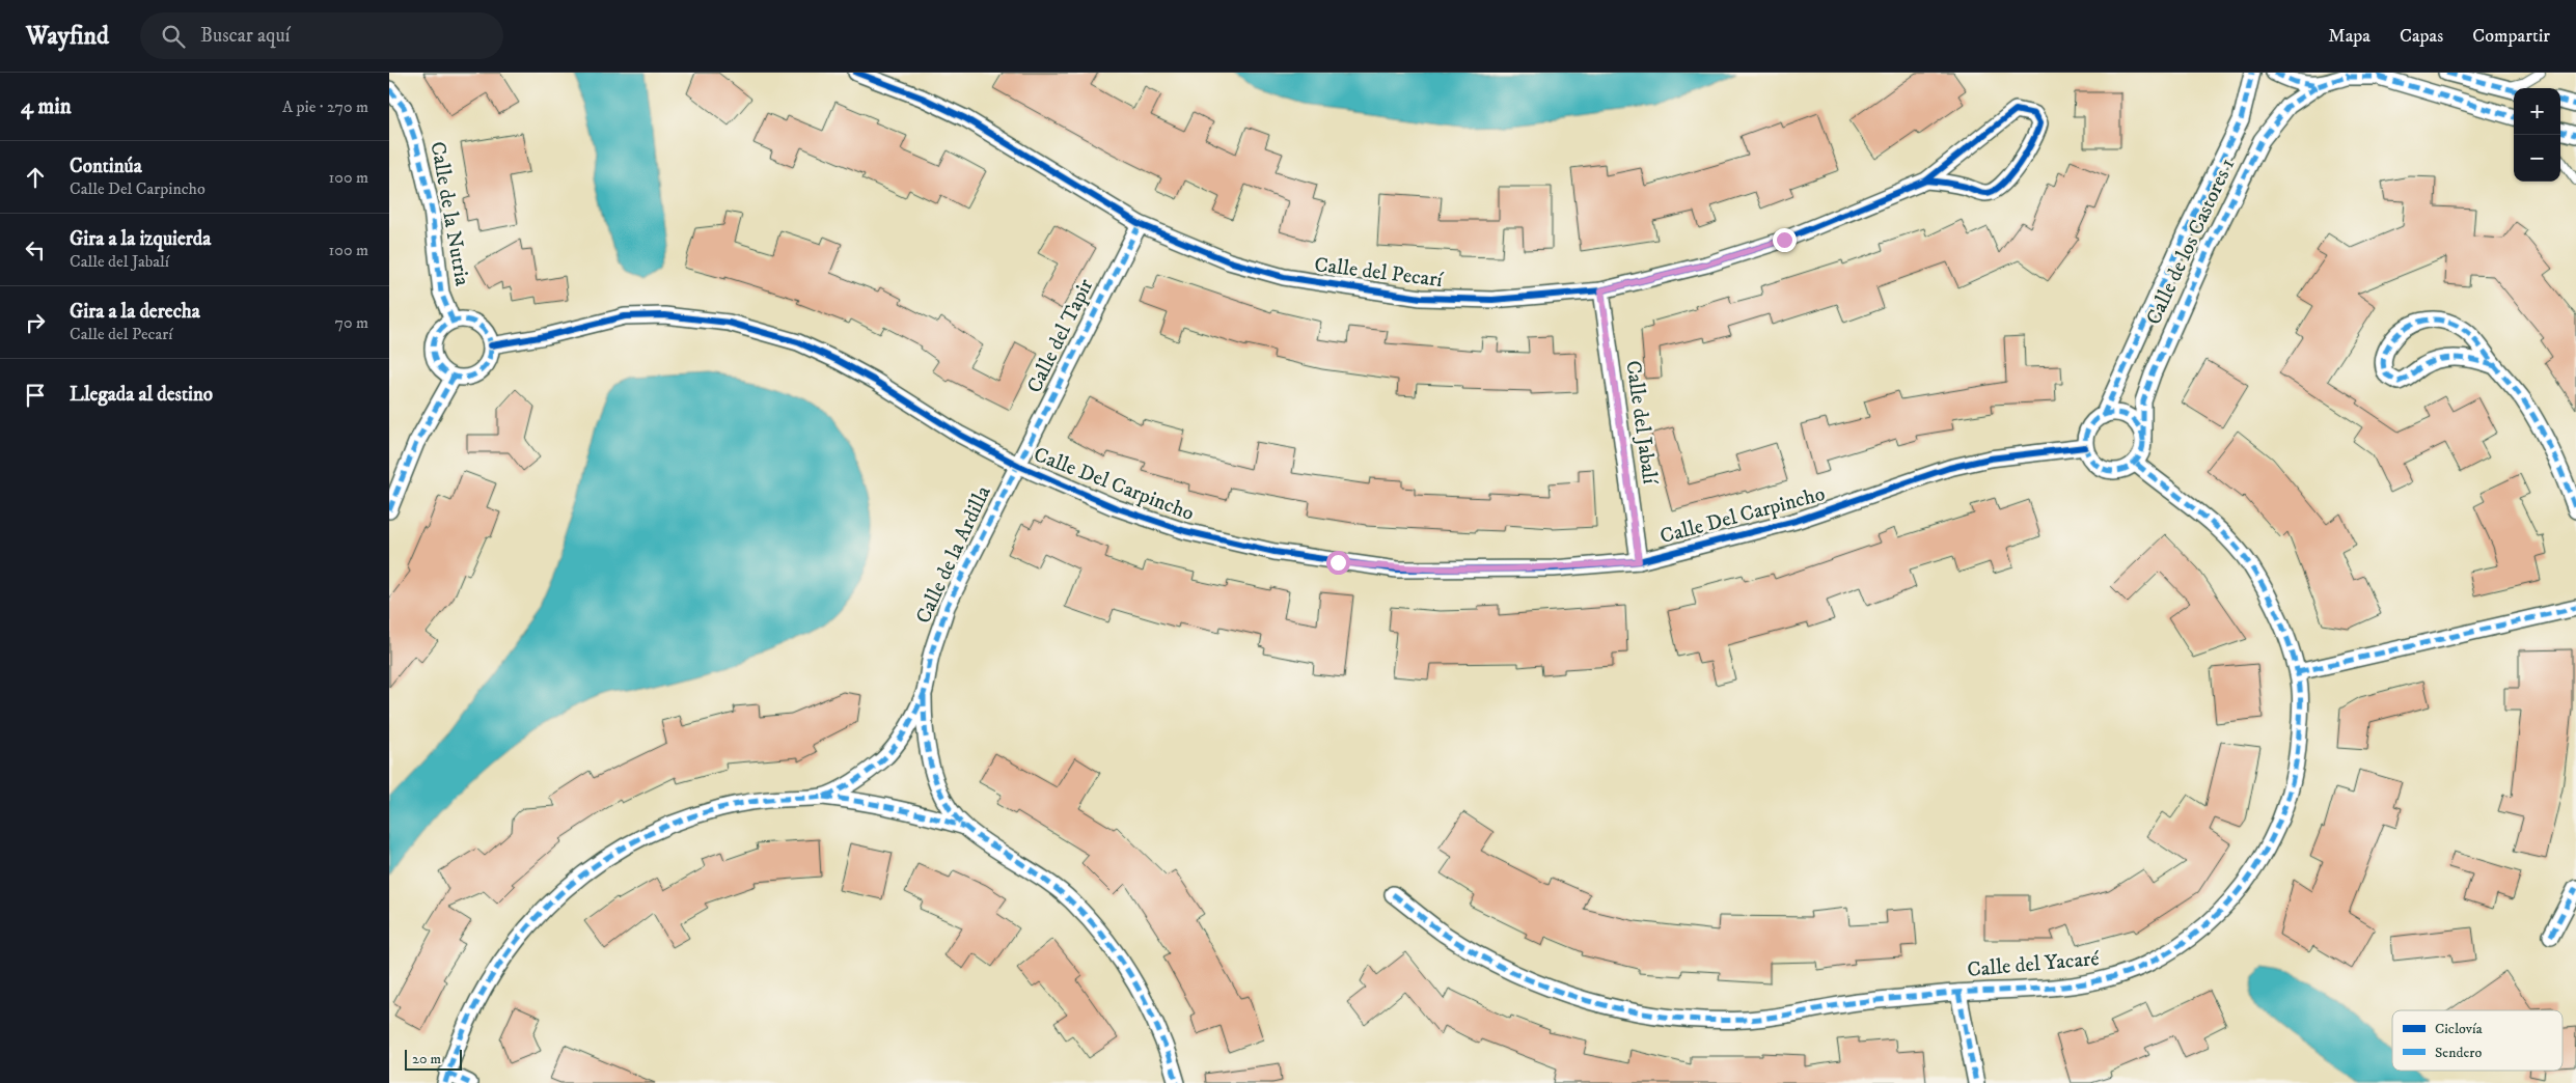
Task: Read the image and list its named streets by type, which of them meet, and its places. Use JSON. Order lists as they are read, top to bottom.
{
  "streets": {
    "street": [
      "Calle de la Nutria",
      "Calle de los Castores 1",
      "Calle del Pecarí",
      "Calle del Tapir",
      "Calle del Jabalí",
      "Calle Del Carpincho",
      "Calle de la Ardilla",
      "Calle del Yacaré"
    ]
  },
  "crossings": [
    ["Calle de la Nutria", "Calle Del Carpincho"],
    ["Calle de los Castores 1", "Calle Del Carpincho"],
    ["Calle de los Castores 1", "Calle del Yacaré"],
    ["Calle del Pecarí", "Calle del Tapir"],
    ["Calle del Pecarí", "Calle del Jabalí"],
    ["Calle del Tapir", "Calle Del Carpincho"],
    ["Calle del Tapir", "Calle de la Ardilla"],
    ["Calle del Jabalí", "Calle Del Carpincho"],
    ["Calle Del Carpincho", "Calle de la Ardilla"],
    ["Calle Del Carpincho", "Calle del Yacaré"]
  ],
  "legend": ["Ciclovía", "Sendero"],
  "scale_bar": "20 m",
  "page": {
    "header": "Wayfind",
    "search": "Buscar aquí",
    "nav": ["Mapa", "Capas", "Compartir"],
    "heading": ["4 min", "A pie · 270 m"],
    "map_buttons": ["+", "−"],
    "list": [
      ["Continúa", "Calle Del Carpincho", "100 m"],
      ["Gira a la izquierda", "Calle del Jabalí", "100 m"],
      ["Gira a la derecha", "Calle del Pecarí", "70 m"],
      "Llegada al destino"
    ],
    "scale": "20 m"
  }
}
